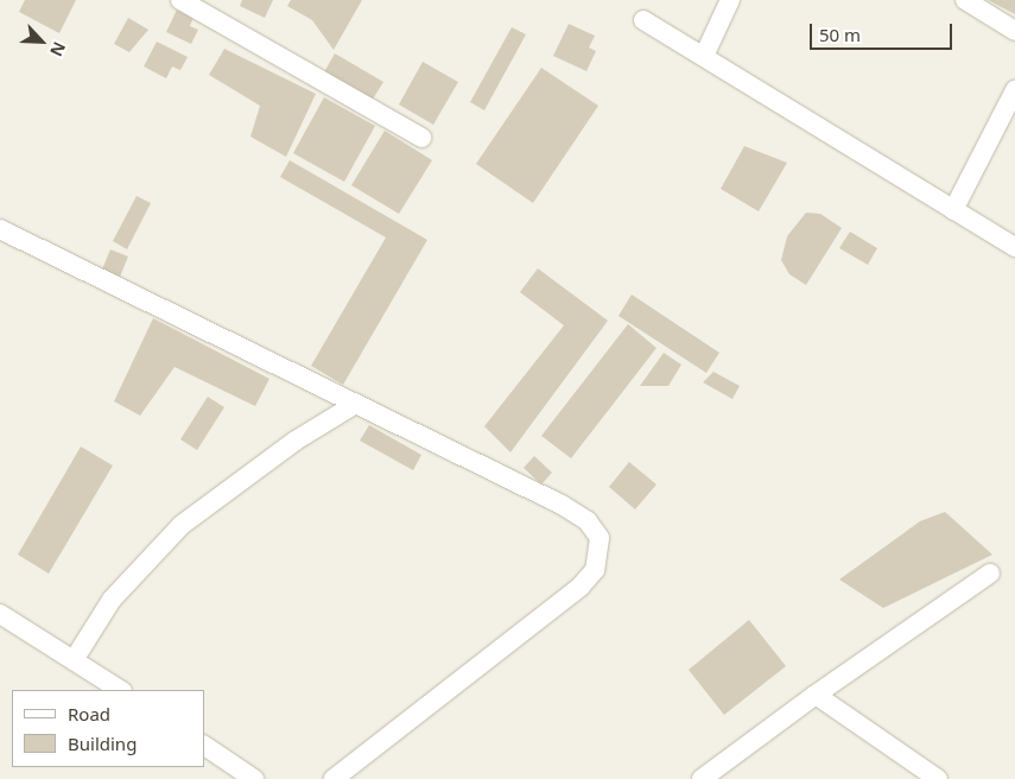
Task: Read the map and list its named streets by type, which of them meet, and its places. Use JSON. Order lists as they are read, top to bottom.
{
  "legend": ["Road", "Building"],
  "scale_bar": "50 m",
  "north": "bottom right"
}
